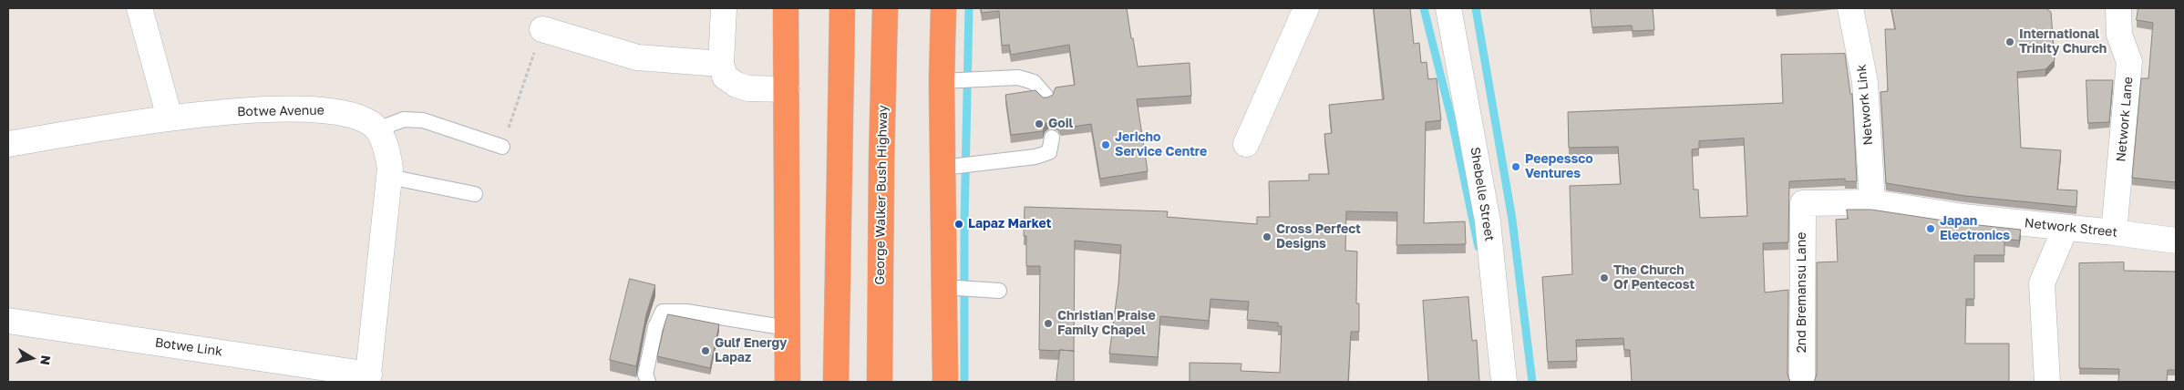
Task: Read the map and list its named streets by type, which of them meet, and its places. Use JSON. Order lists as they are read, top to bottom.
{
  "streets": {
    "highway": ["George Walker Bush Highway"],
    "street": [
      "Network Link",
      "Botwe Avenue",
      "Network Lane",
      "Shebelle Street",
      "Network Street",
      "2nd Bremansu Lane",
      "Botwe Link"
    ]
  },
  "crossings": [
    ["Network Link", "Network Street"],
    ["Network Lane", "Network Street"],
    ["Network Street", "2nd Bremansu Lane"]
  ],
  "places": [
    "International Trinity Church",
    "Goil",
    "Jericho Service Centre",
    "Peepessco Ventures",
    "Lapaz Market",
    "Japan Electronics",
    "Cross Perfect Designs",
    "The Church Of Pentecost",
    "Christian Praise Family Chapel",
    "Gulf Energy Lapaz"
  ],
  "north": "right"
}
